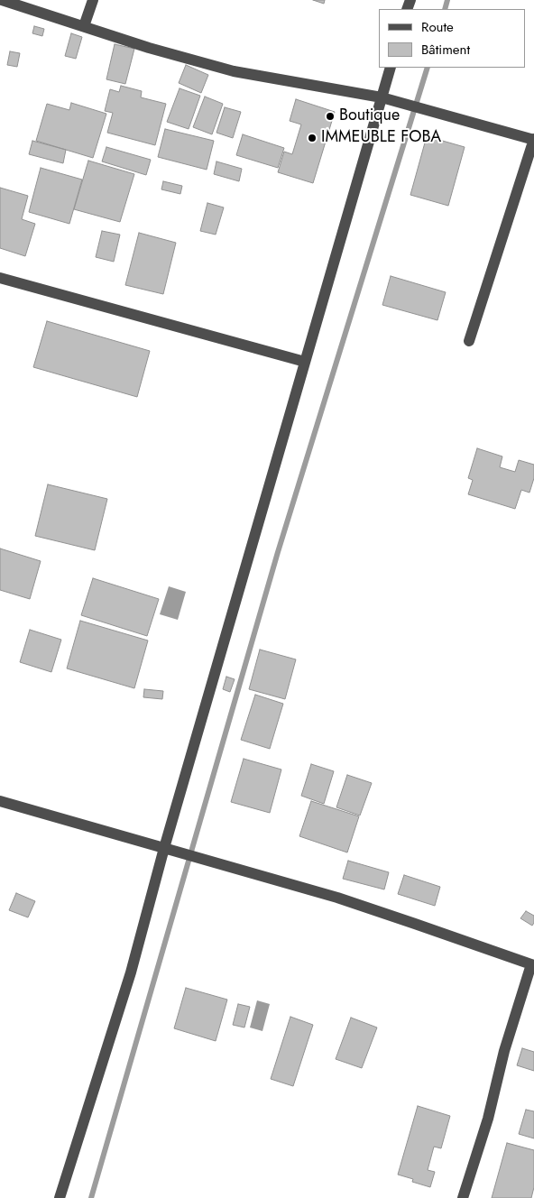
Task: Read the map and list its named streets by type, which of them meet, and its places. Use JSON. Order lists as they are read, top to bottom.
{
  "places": ["Boutique", "IMMEUBLE FOBA"],
  "legend": ["Route", "Bâtiment"]
}
